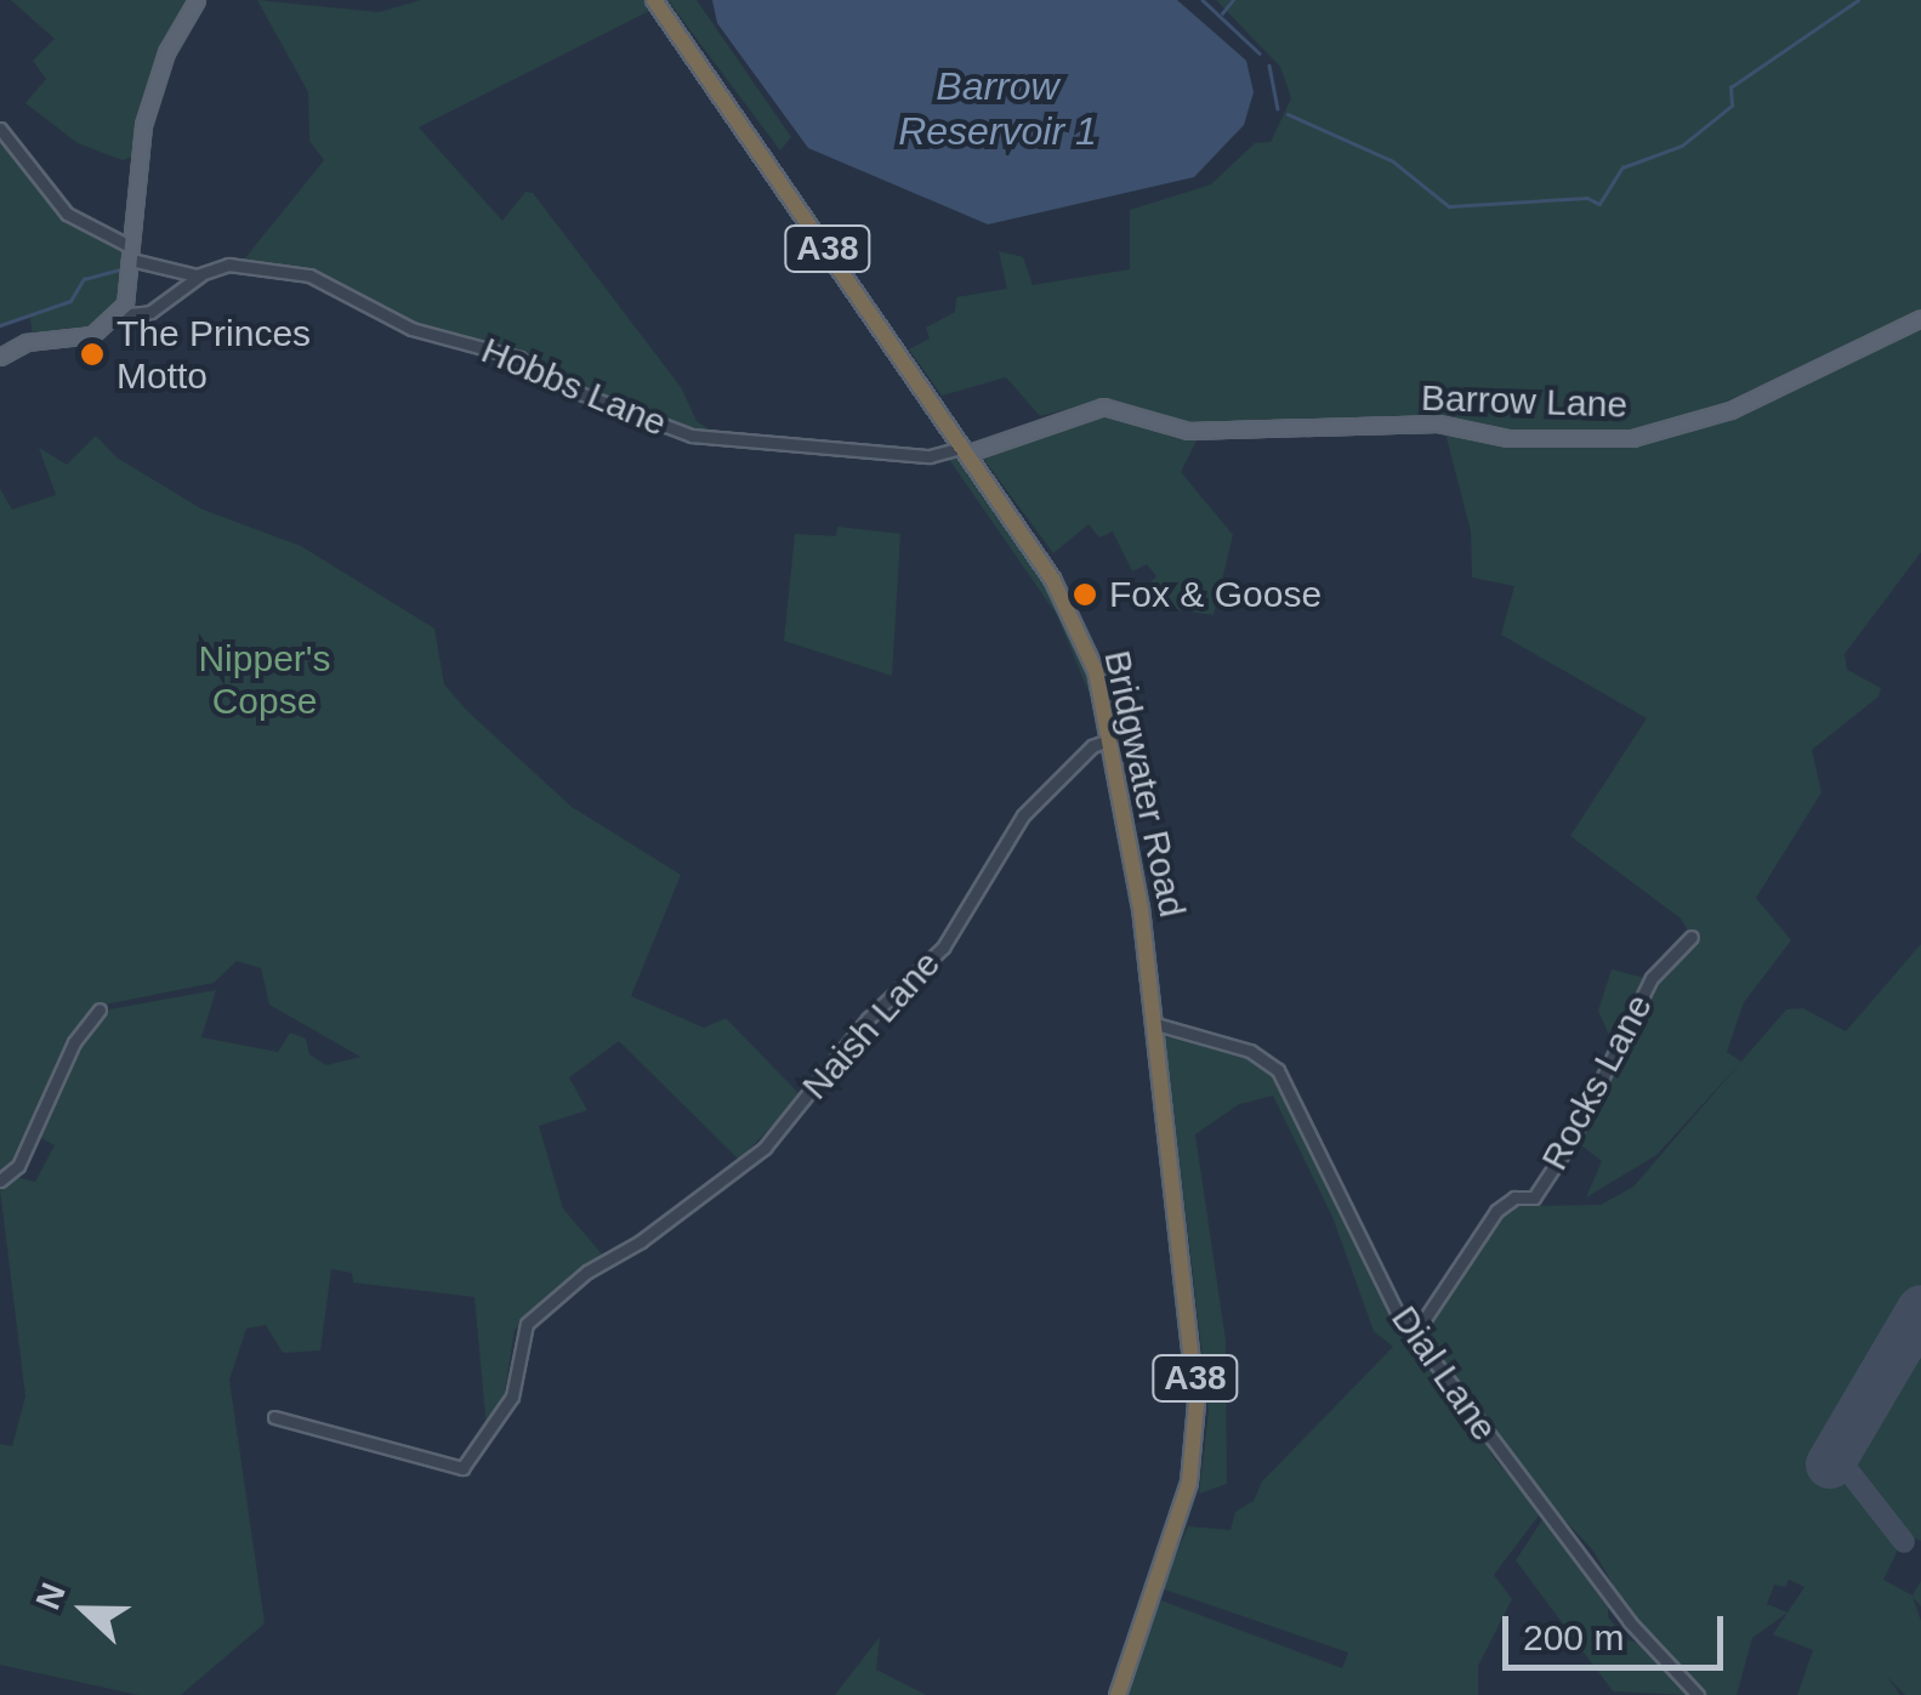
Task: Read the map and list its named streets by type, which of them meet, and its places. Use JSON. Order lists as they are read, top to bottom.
{
  "streets": {
    "highway": ["A38", "Bridgwater Road"],
    "main road": ["Barrow Lane"],
    "street": [
      "Hobbs Lane",
      "Naish Lane",
      "Rocks Lane",
      "Dial Lane"
    ]
  },
  "crossings": [
    ["Hobbs Lane", "Barrow Lane"],
    ["Hobbs Lane", "Bridgwater Road"],
    ["Barrow Lane", "Bridgwater Road"],
    ["Bridgwater Road", "Naish Lane"],
    ["Bridgwater Road", "Dial Lane"],
    ["Rocks Lane", "Dial Lane"]
  ],
  "water": ["Barrow Reservoir 1"],
  "parks": ["Nipper's Copse"],
  "places": ["The Princes Motto", "Fox & Goose"],
  "scale_bar": "200 m",
  "north": "left"
}
